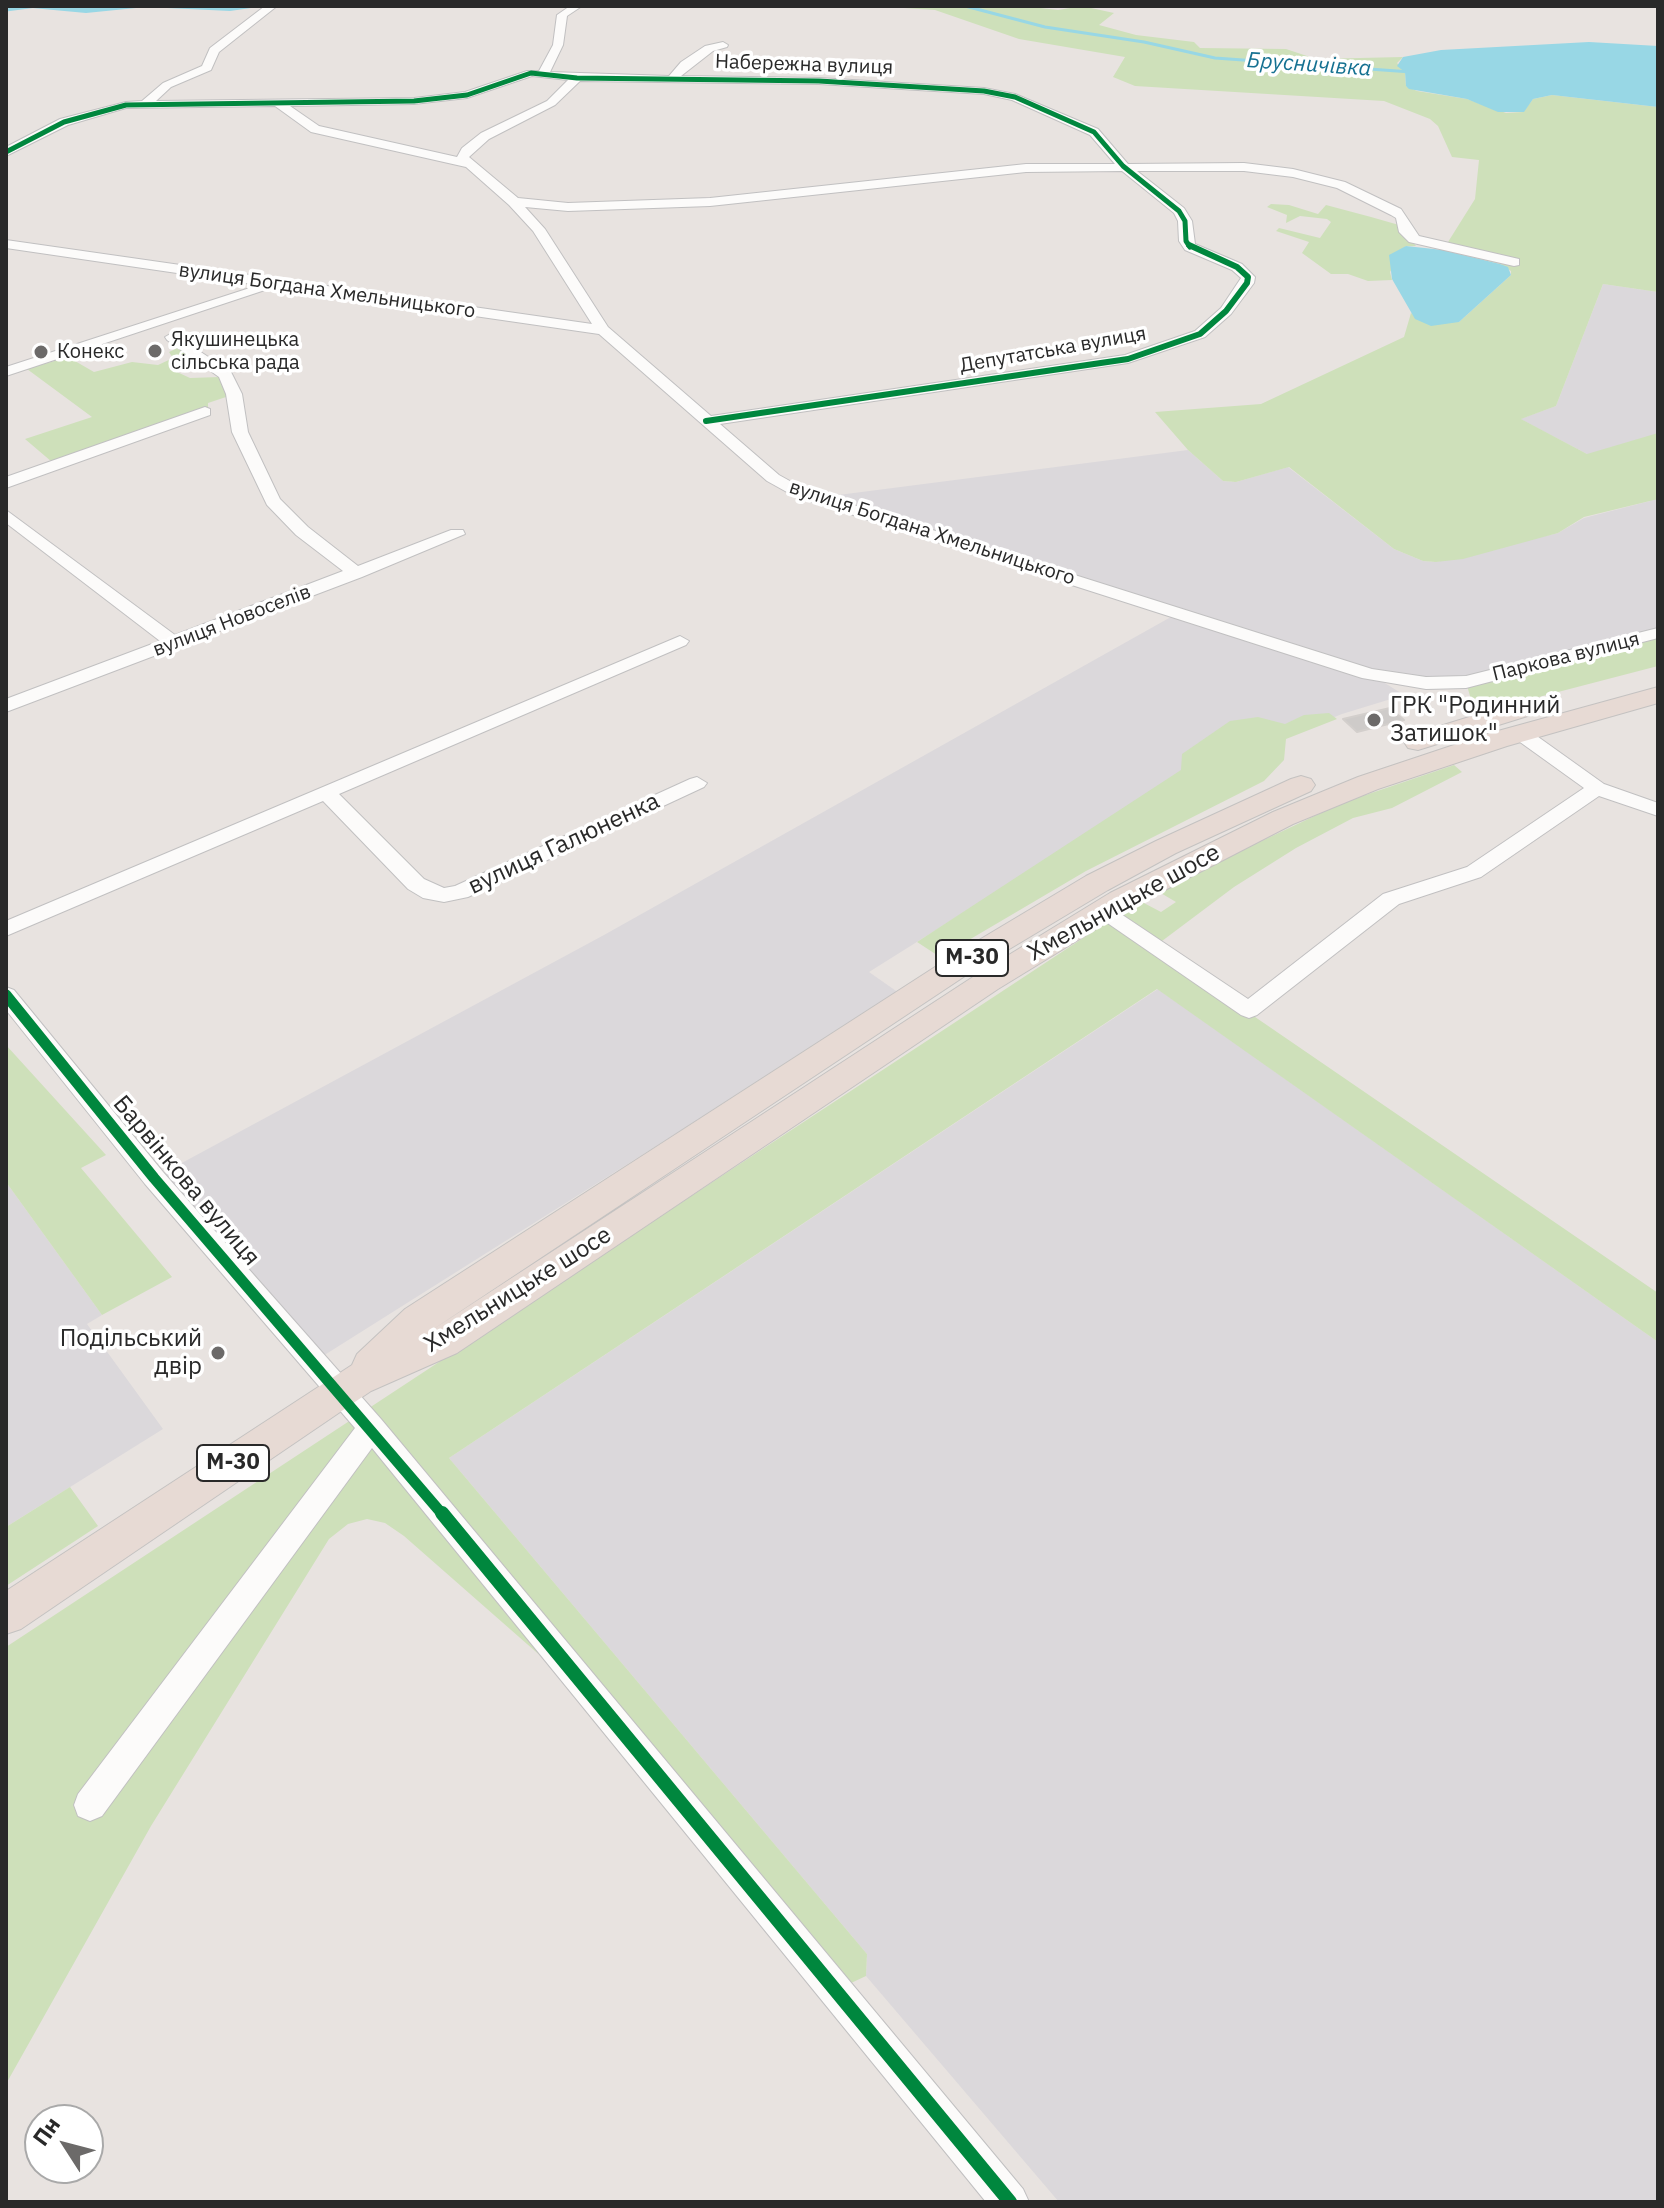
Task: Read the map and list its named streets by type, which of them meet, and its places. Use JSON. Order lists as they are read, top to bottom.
{
  "streets": {
    "highway": ["Хмельницьке шосе", "М-30"],
    "street": [
      "Набережна вулиця",
      "вулиця Богдана Хмельницького",
      "Депутатська вулиця",
      "вулиця Новоселів",
      "Паркова вулиця",
      "вулиця Галюненка",
      "Барвінкова вулиця"
    ]
  },
  "crossings": [
    ["Набережна вулиця", "Депутатська вулиця"],
    ["вулиця Богдана Хмельницького", "Депутатська вулиця"],
    ["вулиця Богдана Хмельницького", "Паркова вулиця"],
    ["Хмельницьке шосе", "М-30"],
    ["Хмельницьке шосе", "Барвінкова вулиця"],
    ["М-30", "Барвінкова вулиця"]
  ],
  "water": ["Брусничівка"],
  "places": [
    "Якушинецька сільська рада",
    "Конекс",
    "ГРК \"Родинний Затишок\"",
    "Подільський двір"
  ],
  "north": "top left"
}
